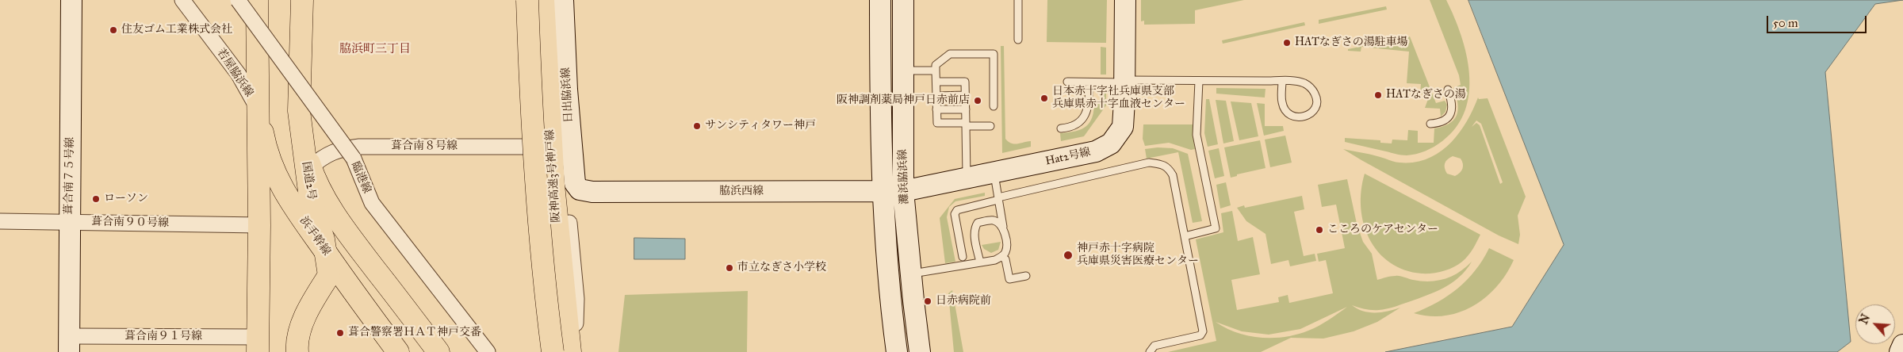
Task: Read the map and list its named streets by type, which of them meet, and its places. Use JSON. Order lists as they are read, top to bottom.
{
  "streets": {
    "main road": ["阪神高速3号神戸線", "国道2号", "浜手幹線"],
    "street": [
      "若屋脇浜線",
      "日出脇浜線",
      "葺合南８号線",
      "Hat2号線",
      "葺合南７５号線",
      "灘浜脇浜線",
      "臨港線",
      "脇浜西線",
      "葺合南９０号線",
      "葺合南９１号線"
    ]
  },
  "crossings": [
    ["若屋脇浜線", "浜手幹線"],
    ["日出脇浜線", "脇浜西線"],
    ["Hat2号線", "灘浜脇浜線"],
    ["Hat2号線", "脇浜西線"],
    ["葺合南７５号線", "葺合南９０号線"],
    ["葺合南７５号線", "葺合南９１号線"],
    ["灘浜脇浜線", "脇浜西線"],
    ["国道2号", "浜手幹線"]
  ],
  "districts": ["脇浜町三丁目"],
  "places": [
    "住友ゴム工業株式会社",
    "HATなぎさの湯駐車場",
    "HATなぎさの湯",
    "日本赤十字社兵庫県支部 兵庫県赤十字血液センター",
    "阪神調剤薬局神戸日赤前店",
    "サンシティタワー神戸",
    "ローソン",
    "こころのケアセンター",
    "神戸赤十字病院 兵庫県災害医療センター",
    "市立なぎさ小学校",
    "日赤病院前",
    "葺合警察署ＨＡＴ神戸交番"
  ],
  "scale_bar": "50 m",
  "north": "top left"
}
